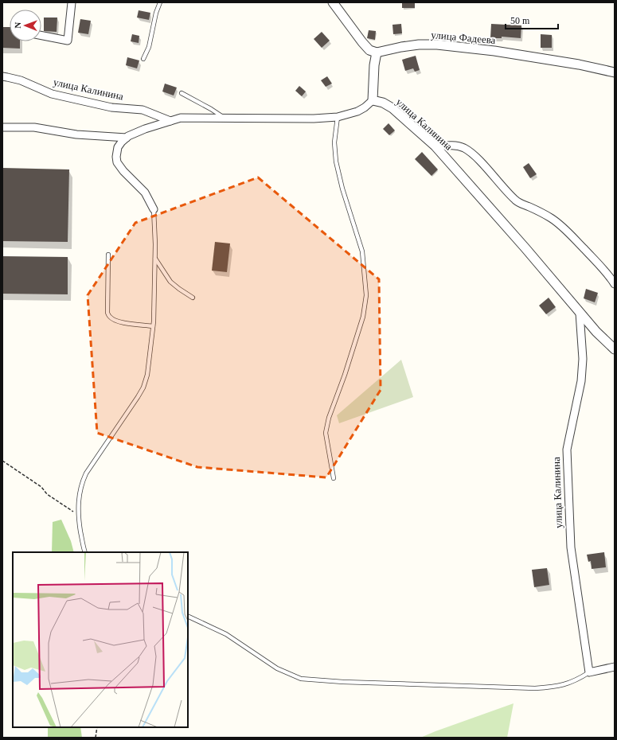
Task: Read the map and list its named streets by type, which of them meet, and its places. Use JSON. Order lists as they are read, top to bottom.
{
  "streets": {
    "street": ["улица Фадеева", "улица Калинина"]
  },
  "scale_bar": "50 m",
  "north": "left"
}
